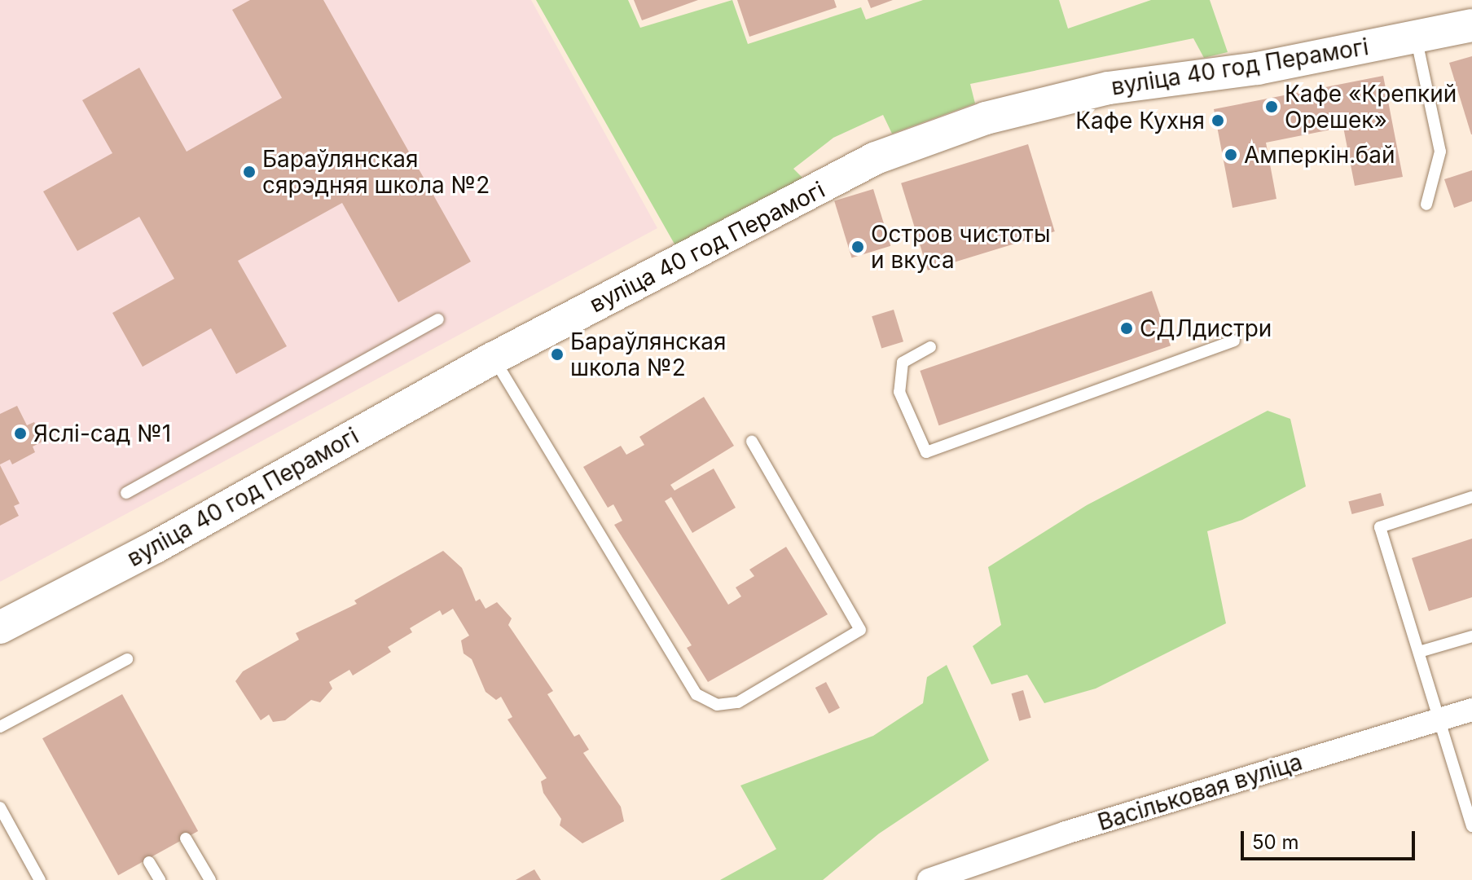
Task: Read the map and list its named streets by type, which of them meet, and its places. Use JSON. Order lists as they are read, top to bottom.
{
  "streets": {
    "street": ["вуліца 40 год Перамогі", "Васільковая вуліца"]
  },
  "places": [
    "Кафе «Крепкий Орешек»",
    "Кафе Кухня",
    "Амперкін.бай",
    "Бараўлянская сярэдняя школа №2",
    "Остров чистоты и вкуса",
    "СДЛдистри",
    "Бараўлянская школа №2",
    "Яслі-сад №1"
  ],
  "scale_bar": "50 m"
}
